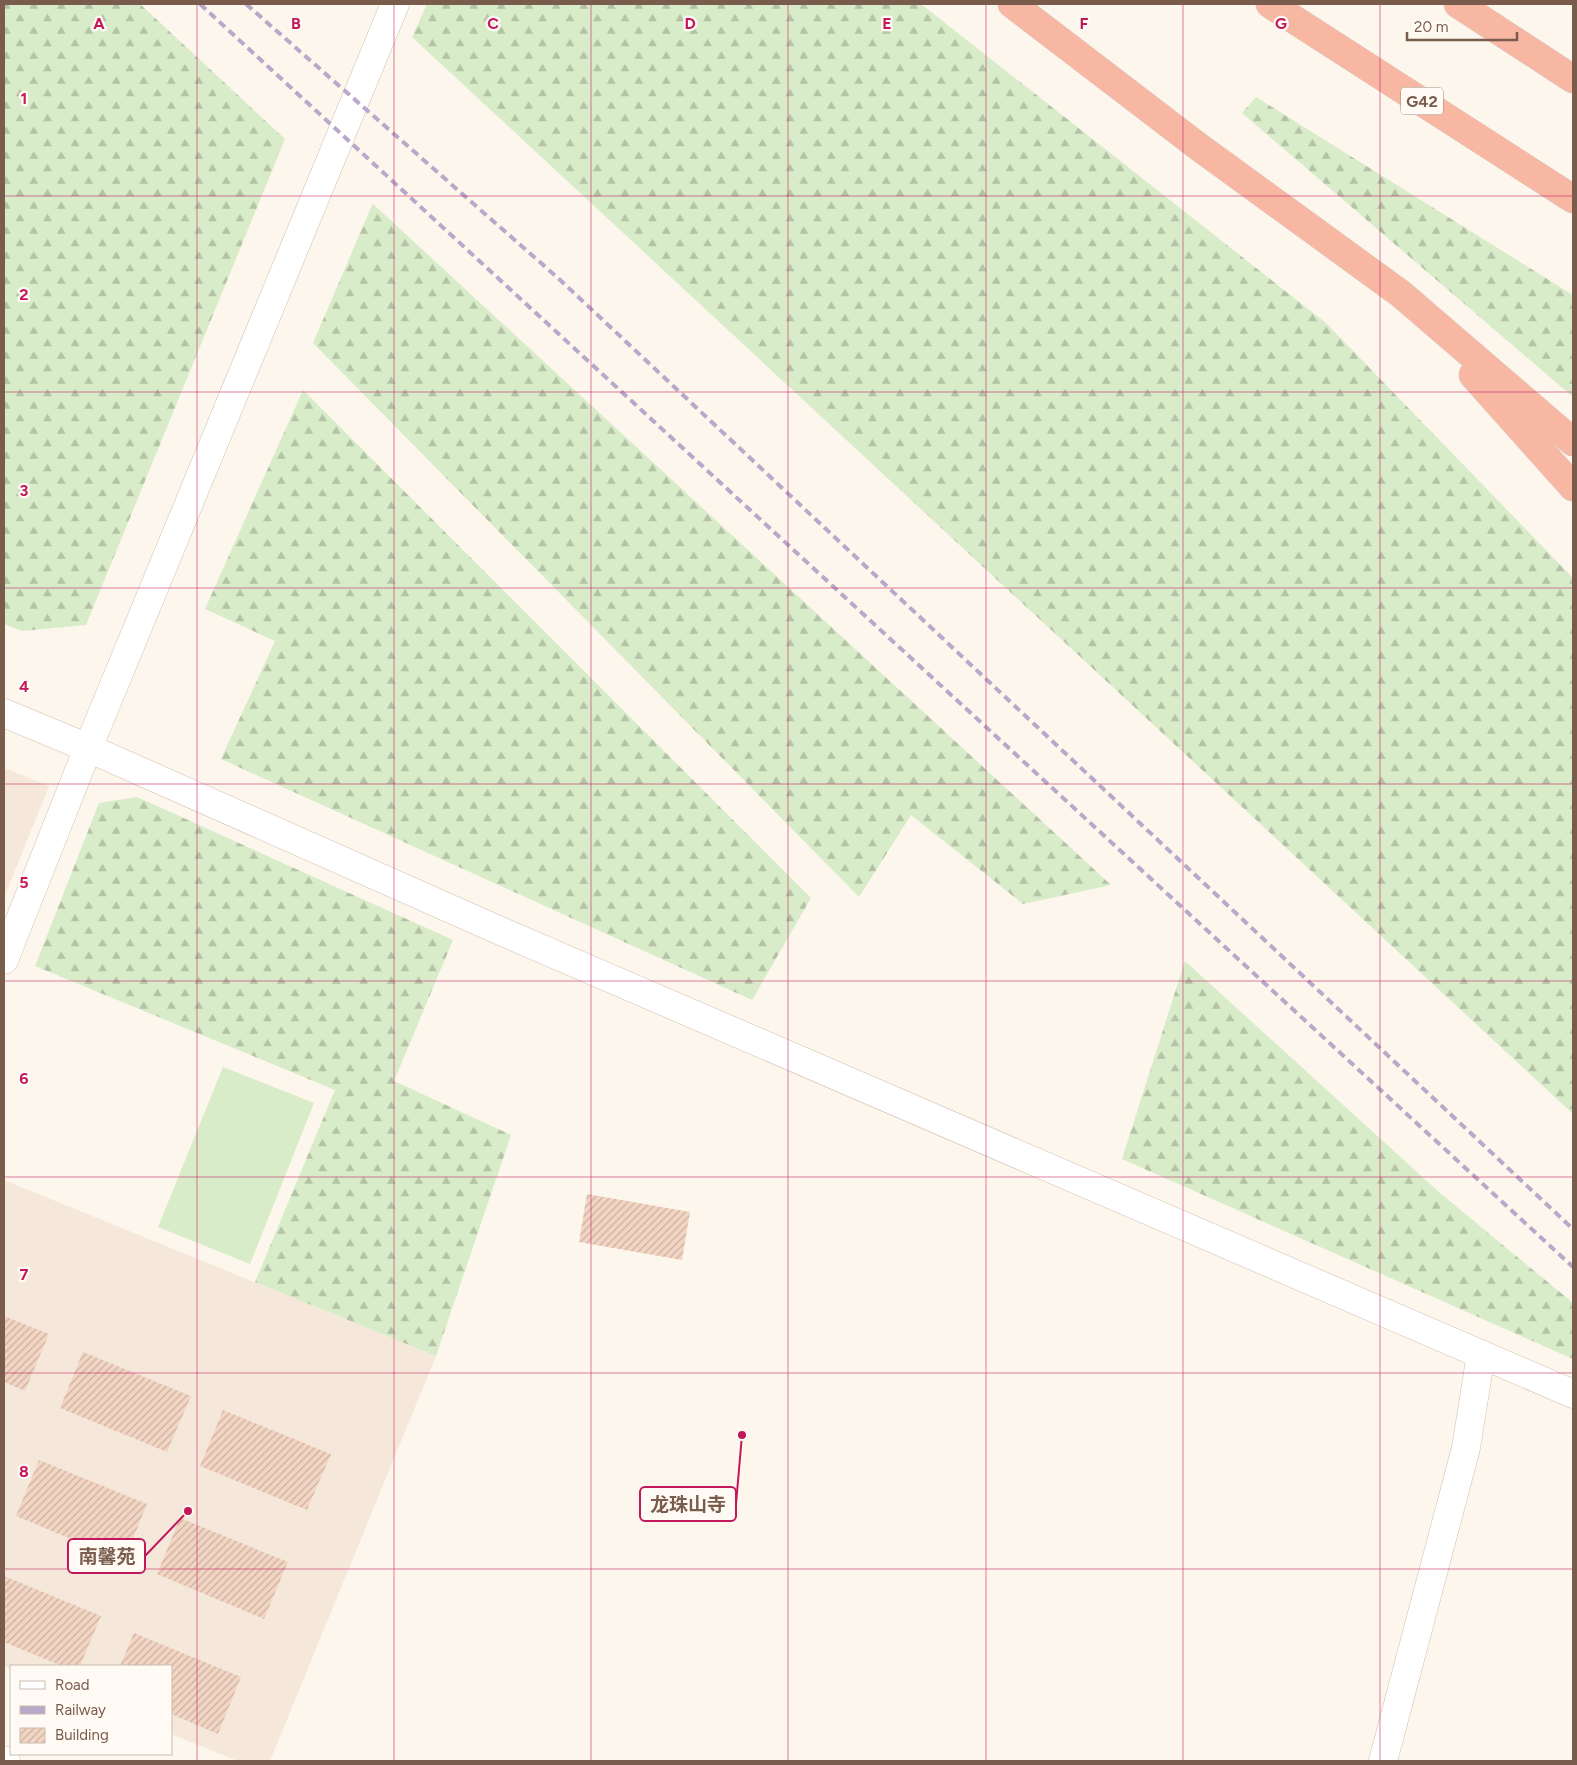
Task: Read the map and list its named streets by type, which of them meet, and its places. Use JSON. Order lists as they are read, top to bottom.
{
  "streets": {
    "highway": ["G42"]
  },
  "places": ["龙珠山寺", "南馨苑"],
  "legend": ["Road", "Railway", "Building"],
  "scale_bar": "20 m",
  "grid": {
    "columns": [
      "A",
      "B",
      "C",
      "D",
      "E",
      "F",
      "G"
    ],
    "rows": [
      "1",
      "2",
      "3",
      "4",
      "5",
      "6",
      "7",
      "8"
    ]
  }
}
